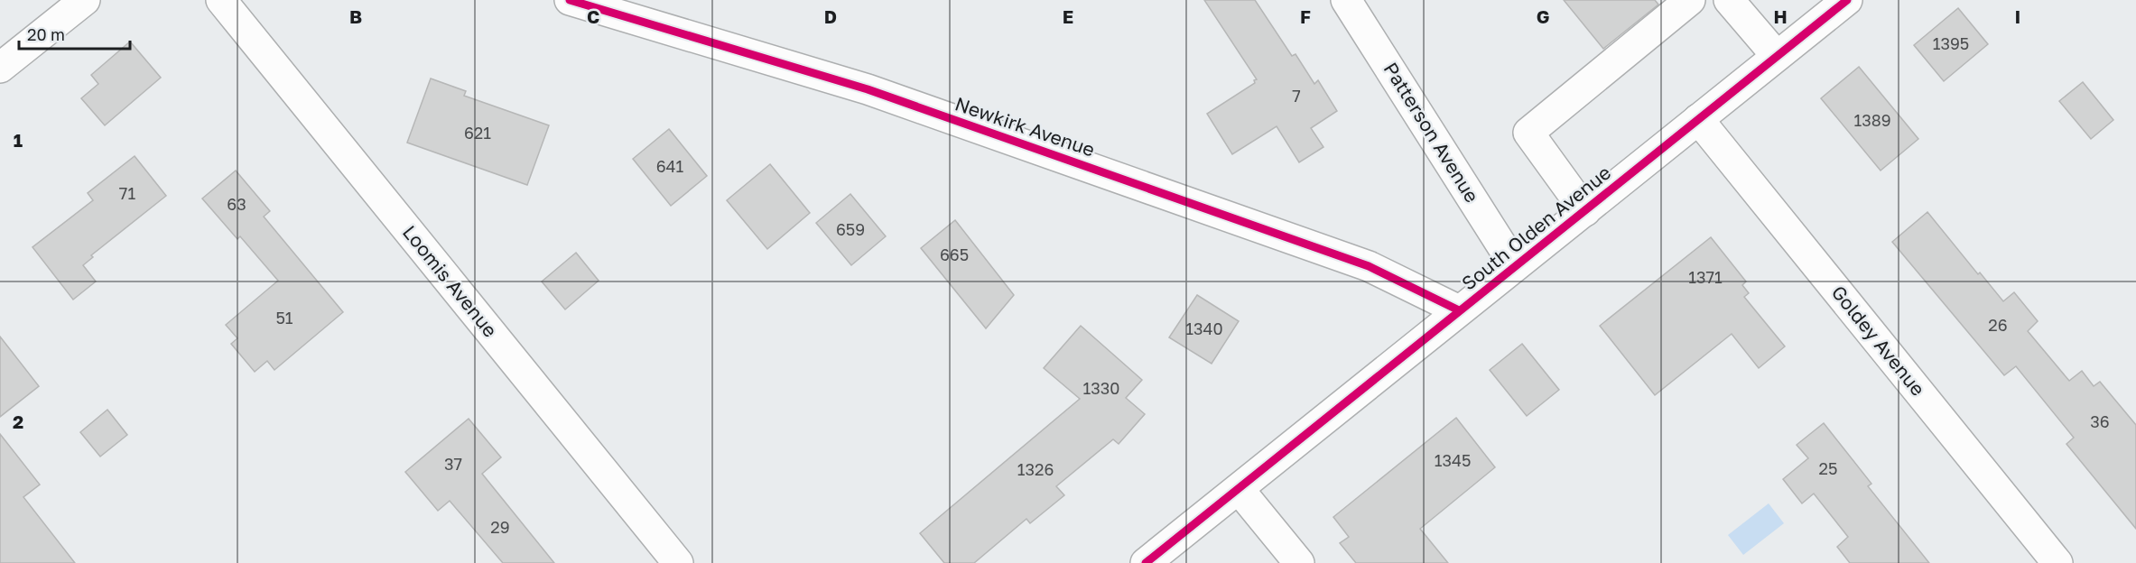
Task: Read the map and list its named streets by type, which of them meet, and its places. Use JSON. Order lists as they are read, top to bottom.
{
  "streets": {
    "street": [
      "Newkirk Avenue",
      "Patterson Avenue",
      "South Olden Avenue",
      "Loomis Avenue",
      "Goldey Avenue"
    ]
  },
  "crossings": [
    ["Newkirk Avenue", "South Olden Avenue"],
    ["Patterson Avenue", "South Olden Avenue"],
    ["South Olden Avenue", "Goldey Avenue"]
  ],
  "house_numbers": [
    "1395",
    "7",
    "1389",
    "621",
    "641",
    "71",
    "63",
    "659",
    "665",
    "1371",
    "51",
    "26",
    "1340",
    "1330",
    "36",
    "1345",
    "37",
    "25",
    "1326",
    "29"
  ],
  "scale_bar": "20 m",
  "grid": {
    "columns": [
      "B",
      "C",
      "D",
      "E",
      "F",
      "G",
      "H",
      "I"
    ],
    "rows": ["1", "2"]
  }
}
